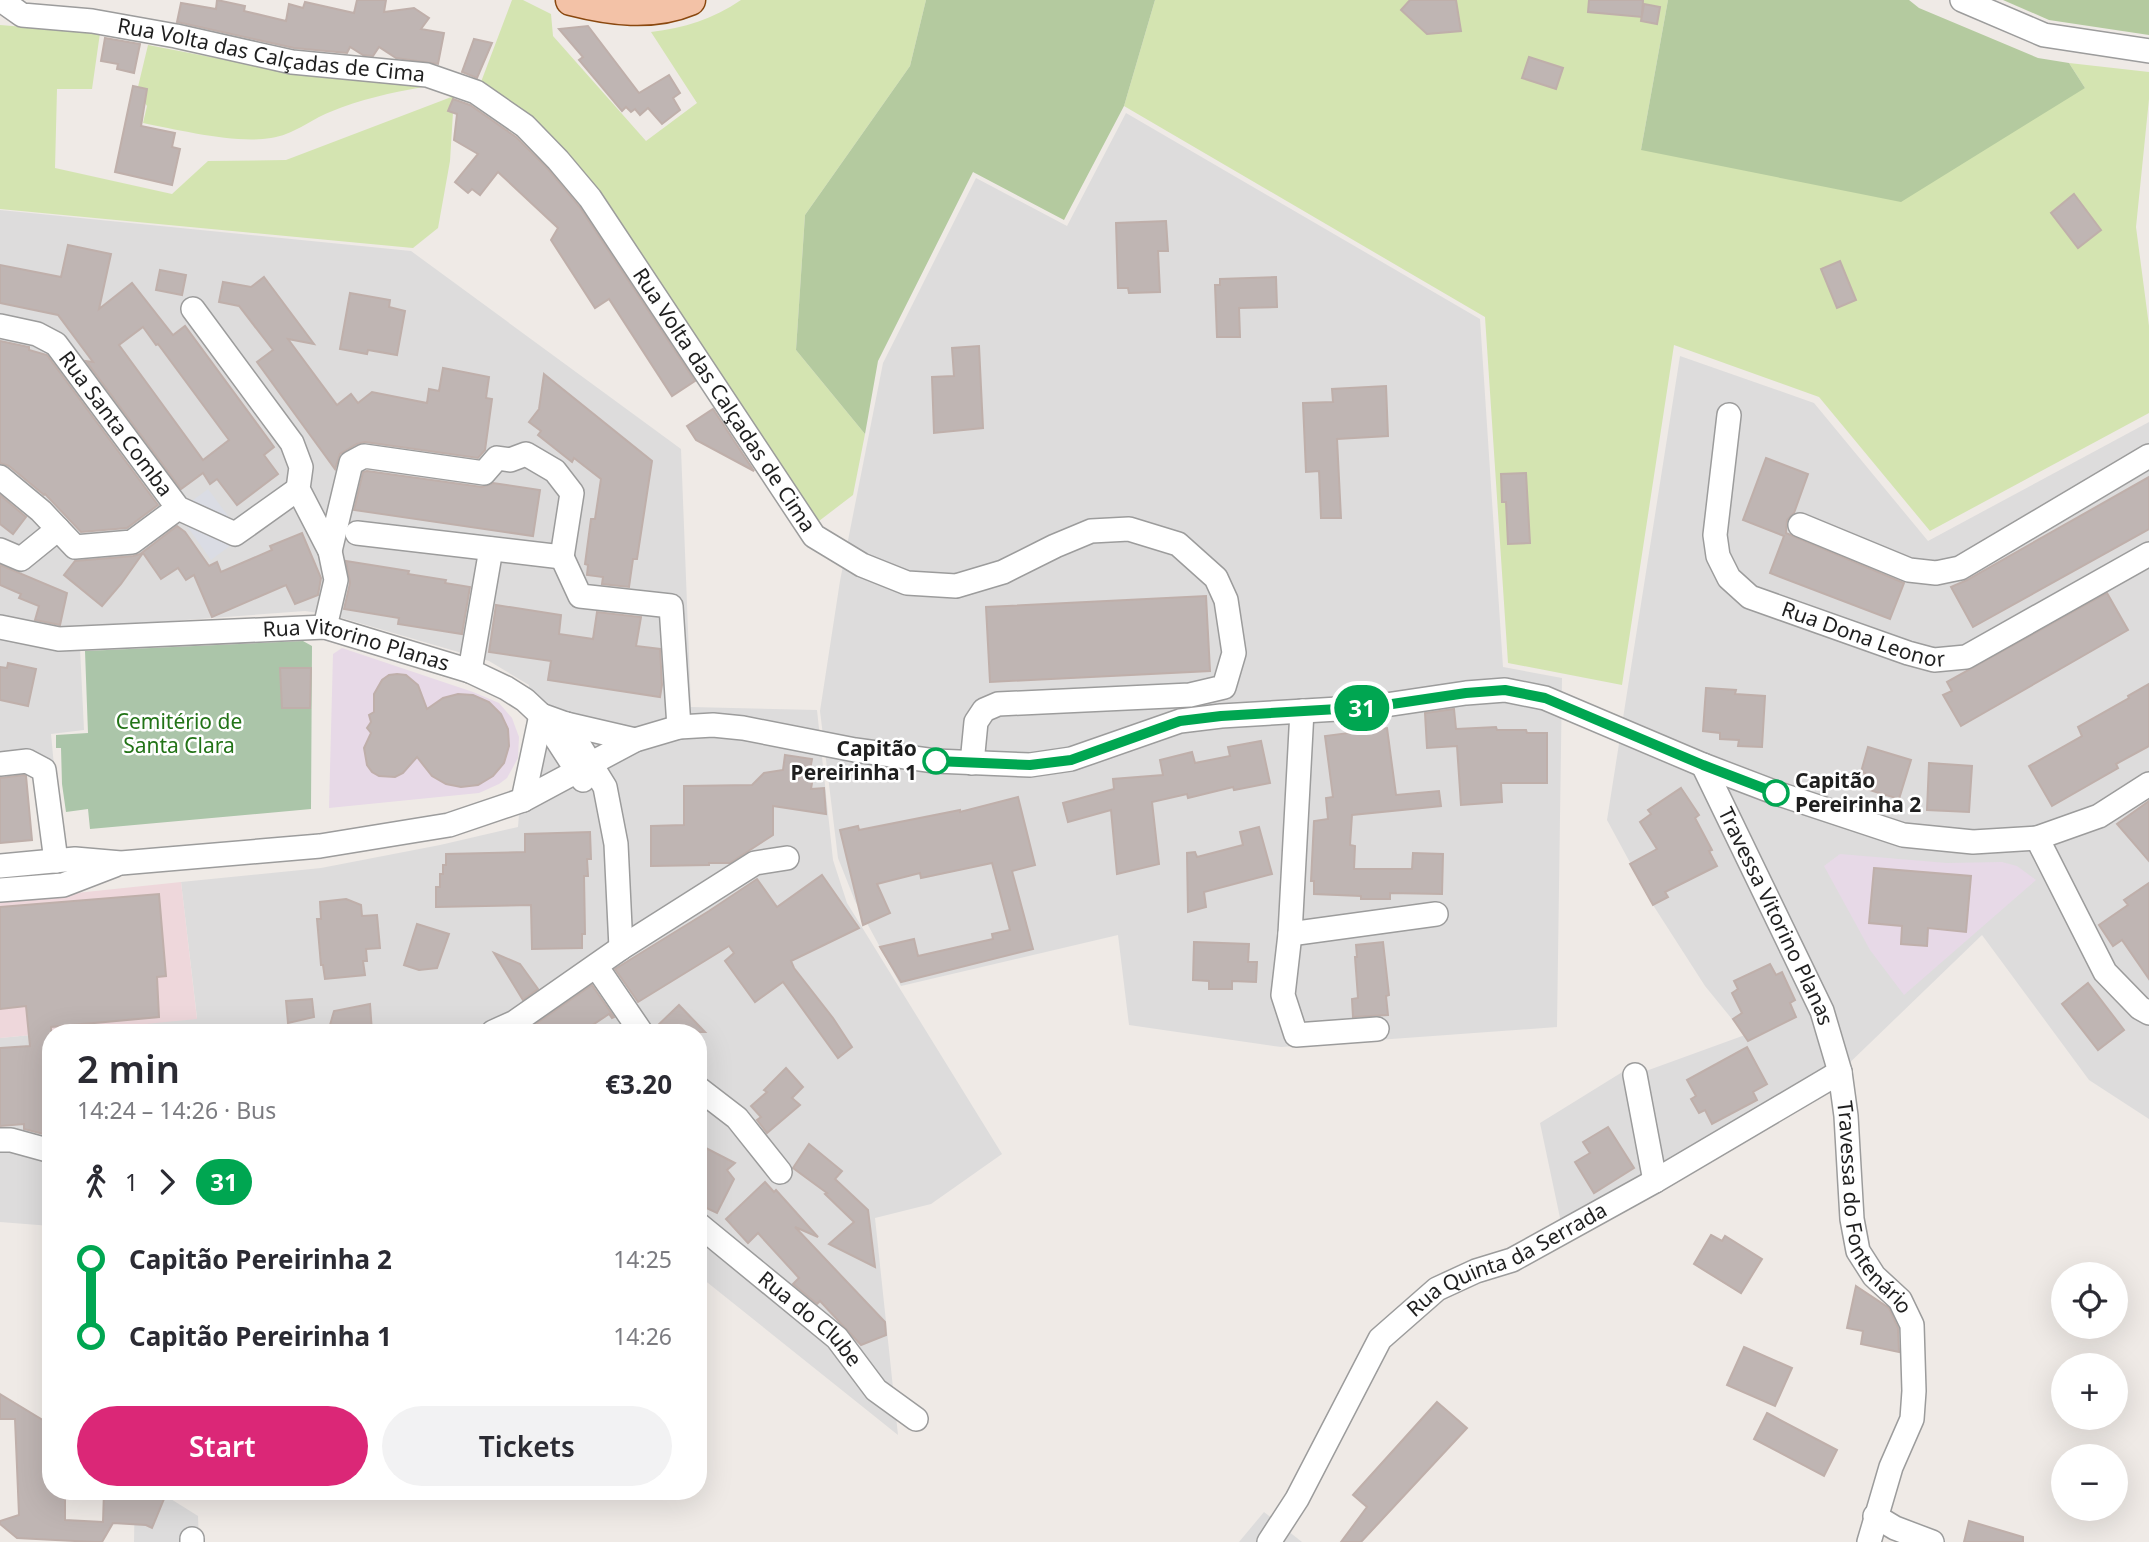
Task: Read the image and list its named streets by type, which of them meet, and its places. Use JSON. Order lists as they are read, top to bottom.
{
  "streets": {
    "street": [
      "Rua Volta das Calçadas de Cima",
      "Rua Santa Comba",
      "Rua Dona Leonor",
      "Rua Vitorino Planas",
      "Travessa Vitorino Planas",
      "Travessa do Fontenário",
      "Rua Quinta da Serrada",
      "Rua do Clube"
    ]
  },
  "crossings": [
    ["Rua Volta das Calçadas de Cima", "Rua Vitorino Planas"],
    ["Rua Vitorino Planas", "Travessa Vitorino Planas"],
    ["Travessa Vitorino Planas", "Travessa do Fontenário"],
    ["Travessa Vitorino Planas", "Rua Quinta da Serrada"],
    ["Travessa do Fontenário", "Rua Quinta da Serrada"]
  ],
  "parks": ["Cemitério de Santa Clara"],
  "places": ["Capitão Pereirinha 1", "Capitão Pereirinha 2"],
  "lines": ["bus line 31"],
  "page": {
    "on_map": "31",
    "heading": ["2 min", "14:24 – 14:26 · Bus", "€3.20"],
    "legs": ["1", "31"],
    "list": [
      {
        "name": "Capitão Pereirinha 2",
        "value": "14:25"
      },
      {
        "name": "Capitão Pereirinha 1",
        "value": "14:26"
      }
    ],
    "map_buttons": ["+", "−"],
    "buttons": ["Start", "Tickets"]
  }
}
